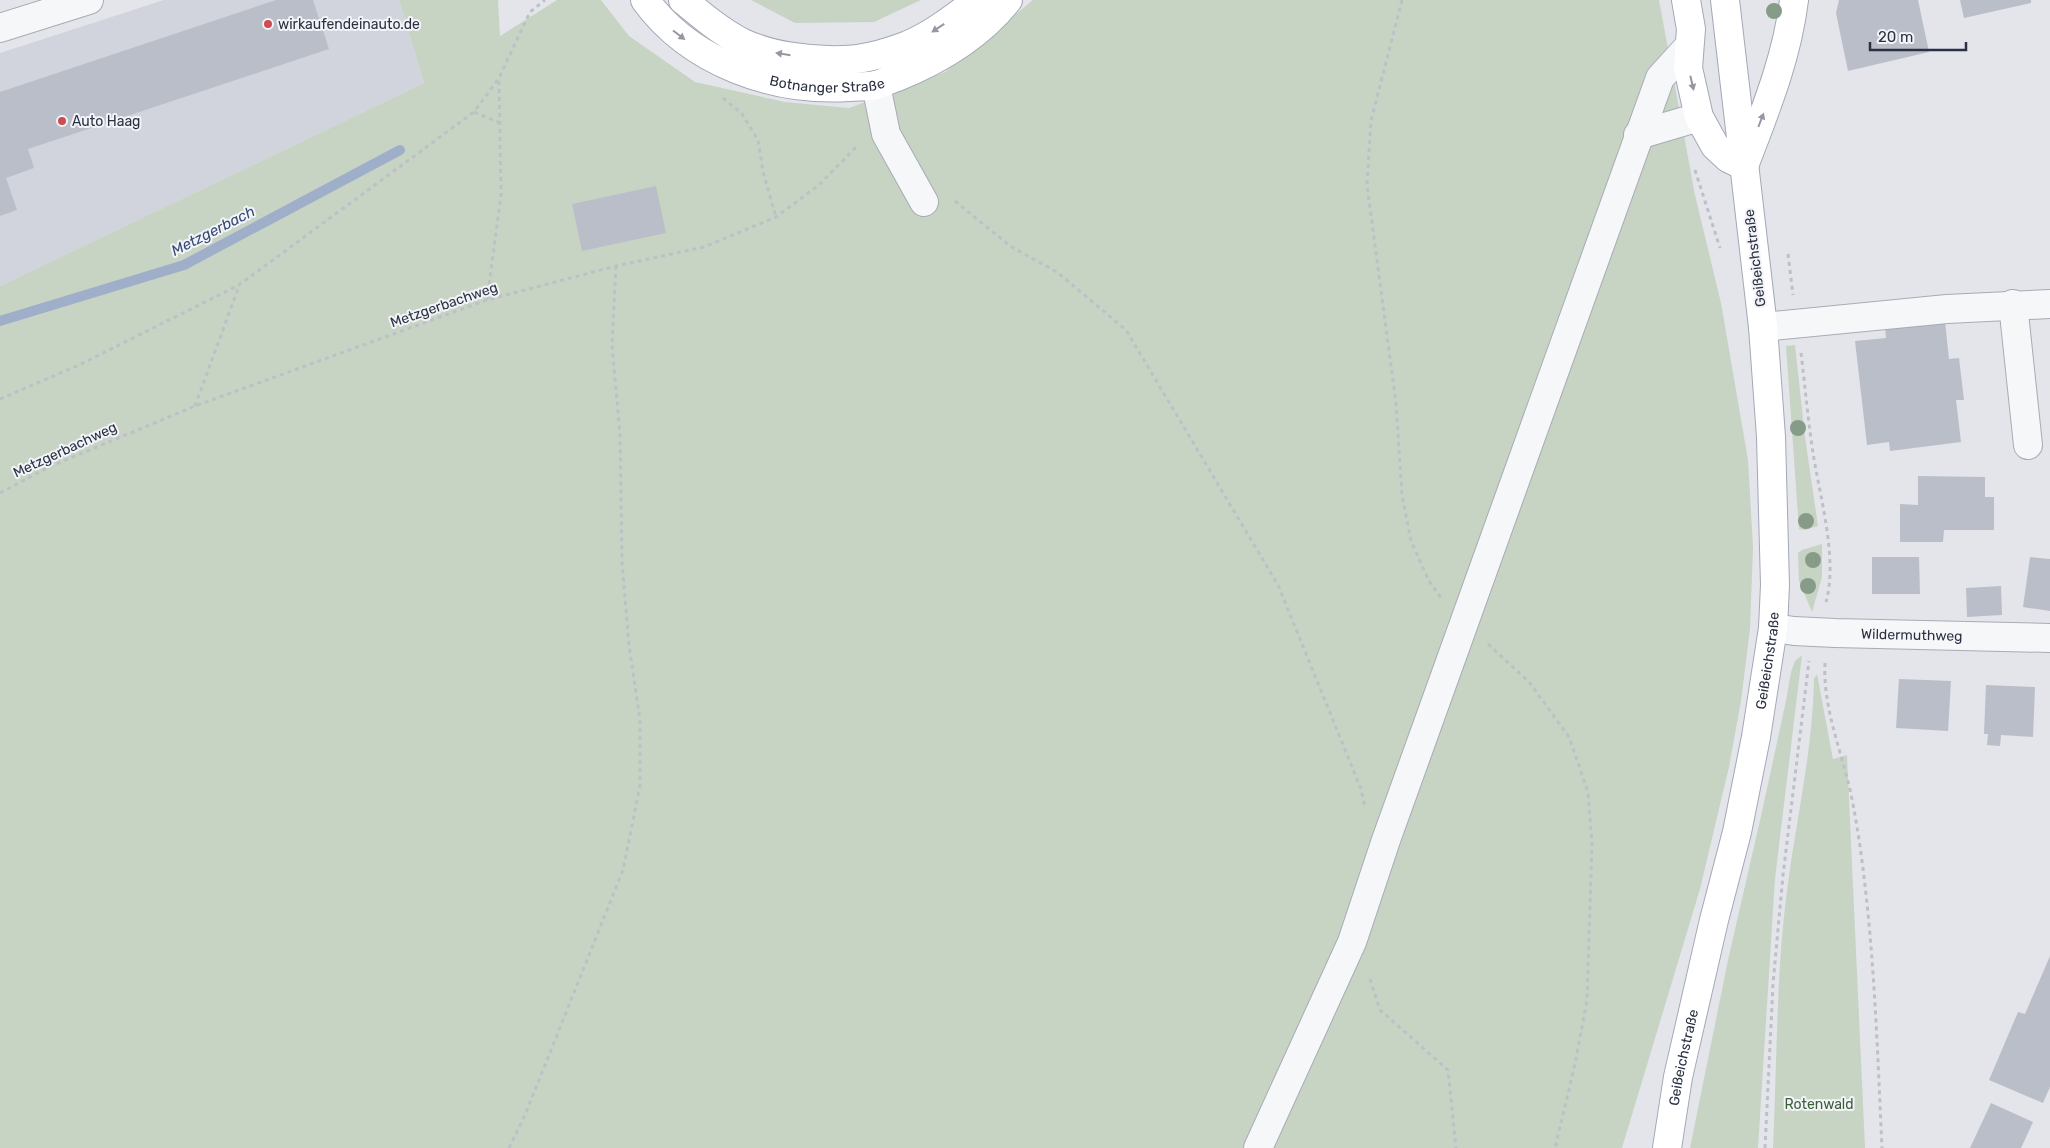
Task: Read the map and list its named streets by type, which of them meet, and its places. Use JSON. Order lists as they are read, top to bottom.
{
  "streets": {
    "main road": ["Botnanger Straße", "Geißeichstraße"],
    "street": ["Wildermuthweg"],
    "path": ["Metzgerbachweg"]
  },
  "crossings": [
    ["Geißeichstraße", "Wildermuthweg"]
  ],
  "water": ["Metzgerbach"],
  "parks": ["Rotenwald"],
  "places": ["wirkaufendeinauto.de", "Auto Haag"],
  "scale_bar": "20 m"
}
